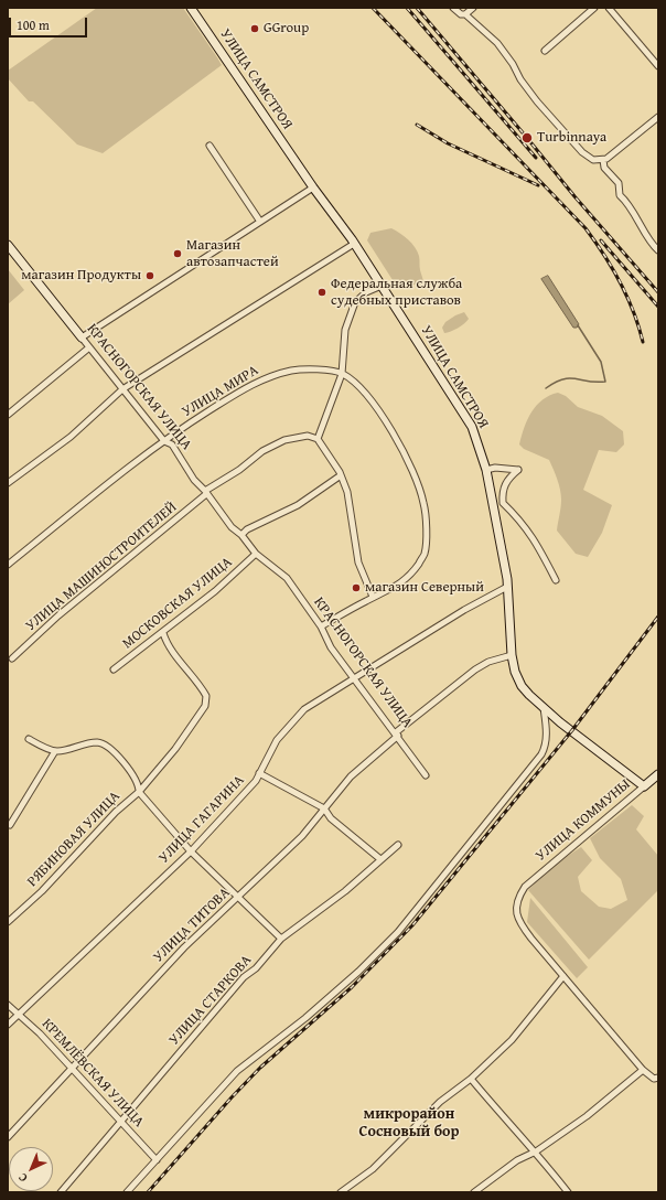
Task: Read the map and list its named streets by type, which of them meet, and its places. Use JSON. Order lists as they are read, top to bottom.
{
  "streets": {
    "street": [
      "УЛИЦА САМСТРОЯ",
      "КРАСНОГОРСКАЯ УЛИЦА",
      "УЛИЦА МИРА",
      "УЛИЦА МАШИНОСТРОИТЕЛЕЙ",
      "МОСКОВСКАЯ УЛИЦА",
      "УЛИЦА ГАГАРИНА",
      "УЛИЦА КОММУНЫ",
      "РЯБИНОВАЯ УЛИЦА",
      "УЛИЦА ТИТОВА",
      "УЛИЦА СТАРКОВА",
      "КРЕМЛЁВСКАЯ УЛИЦА"
    ]
  },
  "crossings": [
    ["УЛИЦА САМСТРОЯ", "УЛИЦА ГАГАРИНА"],
    ["УЛИЦА САМСТРОЯ", "УЛИЦА КОММУНЫ"],
    ["УЛИЦА САМСТРОЯ", "УЛИЦА ТИТОВА"],
    ["КРАСНОГОРСКАЯ УЛИЦА", "УЛИЦА МИРА"],
    ["КРАСНОГОРСКАЯ УЛИЦА", "УЛИЦА МАШИНОСТРОИТЕЛЕЙ"],
    ["КРАСНОГОРСКАЯ УЛИЦА", "МОСКОВСКАЯ УЛИЦА"],
    ["КРАСНОГОРСКАЯ УЛИЦА", "УЛИЦА ГАГАРИНА"],
    ["КРАСНОГОРСКАЯ УЛИЦА", "УЛИЦА ТИТОВА"],
    ["МОСКОВСКАЯ УЛИЦА", "РЯБИНОВАЯ УЛИЦА"],
    ["УЛИЦА ГАГАРИНА", "КРЕМЛЁВСКАЯ УЛИЦА"],
    ["УЛИЦА ТИТОВА", "КРЕМЛЁВСКАЯ УЛИЦА"],
    ["УЛИЦА СТАРКОВА", "КРЕМЛЁВСКАЯ УЛИЦА"]
  ],
  "districts": ["микрорайон Сосновый бор"],
  "places": [
    "GGroup",
    "Turbinnaya",
    "Магазин автозапчастей",
    "магазин Продукты",
    "Федеральная служба судебных приставов",
    "магазин Северный"
  ],
  "scale_bar": "100 m",
  "north": "bottom left"
}
